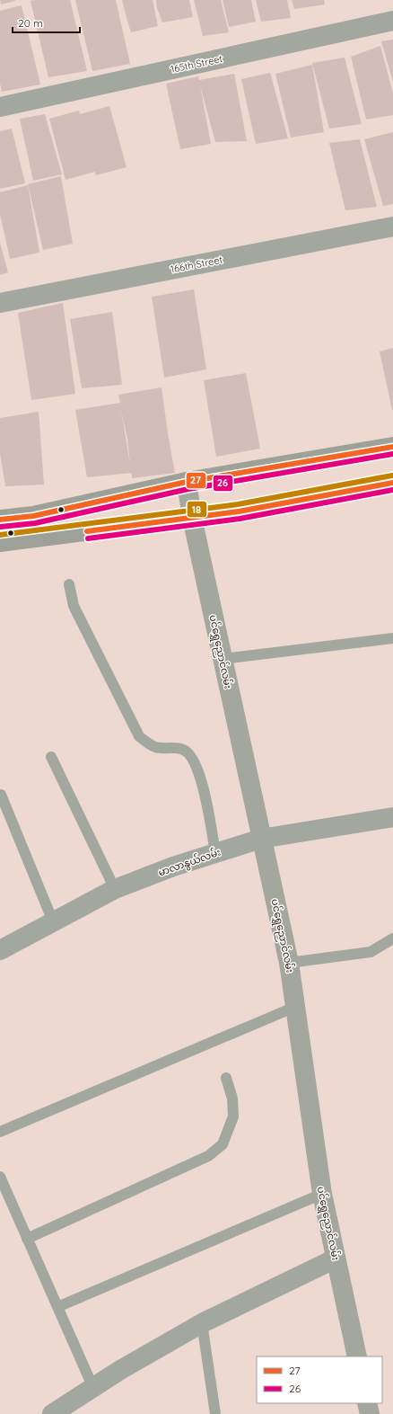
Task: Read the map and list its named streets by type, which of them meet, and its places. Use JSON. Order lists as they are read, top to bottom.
{
  "streets": {
    "street": [
      "165th Street",
      "166th Street",
      "ပင်ရွှေညောင်လမ်း",
      "မာလာနွယ်လမ်း"
    ]
  },
  "crossings": [
    ["ပင်ရွှေညောင်လမ်း", "မာလာနွယ်လမ်း"]
  ],
  "lines": ["transit line 27", "transit line 26", "transit line 18"],
  "legend": ["27", "26"],
  "scale_bar": "20 m"
}
